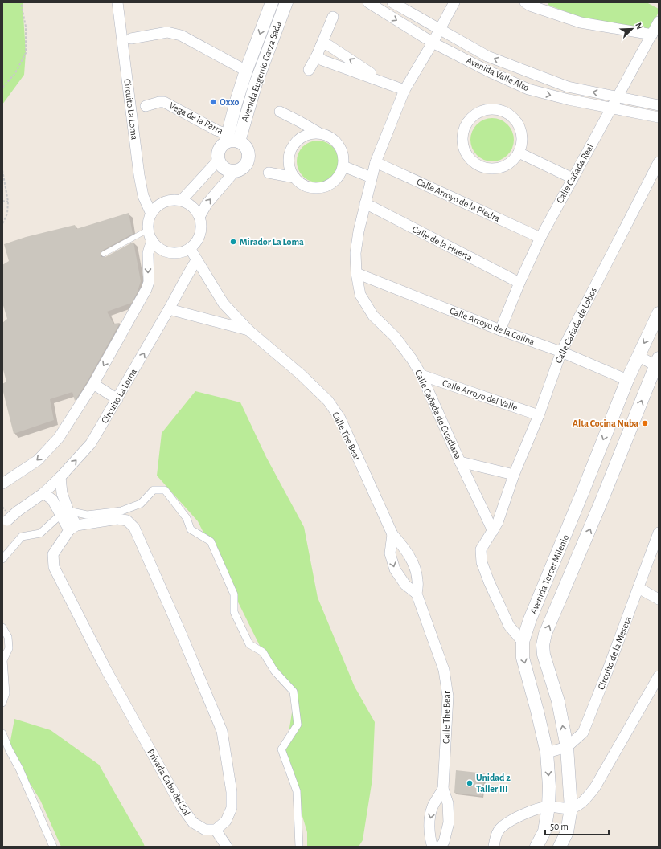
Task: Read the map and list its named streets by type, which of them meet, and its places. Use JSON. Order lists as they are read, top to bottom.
{
  "streets": {
    "street": [
      "Avenida Eugenio Garza Sada",
      "Avenida Valle Alto",
      "Circuito La Loma",
      "Vega de la Parra",
      "Calle Cañada Real",
      "Calle Arroyo de la Piedra",
      "Calle de la Huerta",
      "Calle Cañada de Lobos",
      "Calle Arroyo de la Colina",
      "Calle Arroyo del Valle",
      "Calle Cañada de Guadiana",
      "Calle The Bear",
      "Avenida Tercer Milenio",
      "Circuito de la Meseta",
      "Privada Cabo del Sol"
    ]
  },
  "crossings": [
    ["Avenida Eugenio Garza Sada", "Vega de la Parra"],
    ["Avenida Valle Alto", "Calle Cañada Real"],
    ["Avenida Valle Alto", "Calle Cañada de Guadiana"],
    ["Circuito La Loma", "Calle The Bear"],
    ["Calle Cañada Real", "Calle Arroyo de la Piedra"],
    ["Calle Cañada Real", "Calle de la Huerta"],
    ["Calle Cañada Real", "Calle Arroyo de la Colina"],
    ["Calle Arroyo de la Piedra", "Calle Cañada de Guadiana"],
    ["Calle de la Huerta", "Calle Cañada de Guadiana"],
    ["Calle Cañada de Lobos", "Calle Arroyo de la Colina"],
    ["Calle Cañada de Lobos", "Calle Arroyo del Valle"],
    ["Calle Cañada de Lobos", "Calle Cañada de Guadiana"],
    ["Calle Arroyo de la Colina", "Calle Cañada de Guadiana"],
    ["Calle Arroyo de la Colina", "Avenida Tercer Milenio"],
    ["Calle Arroyo del Valle", "Calle Cañada de Guadiana"],
    ["Avenida Tercer Milenio", "Circuito de la Meseta"]
  ],
  "places": [
    "Oxxo",
    "Mirador La Loma",
    "Alta Cocina Nuba",
    "Unidad 2 Taller III"
  ],
  "scale_bar": "50 m",
  "north": "top right"
}
